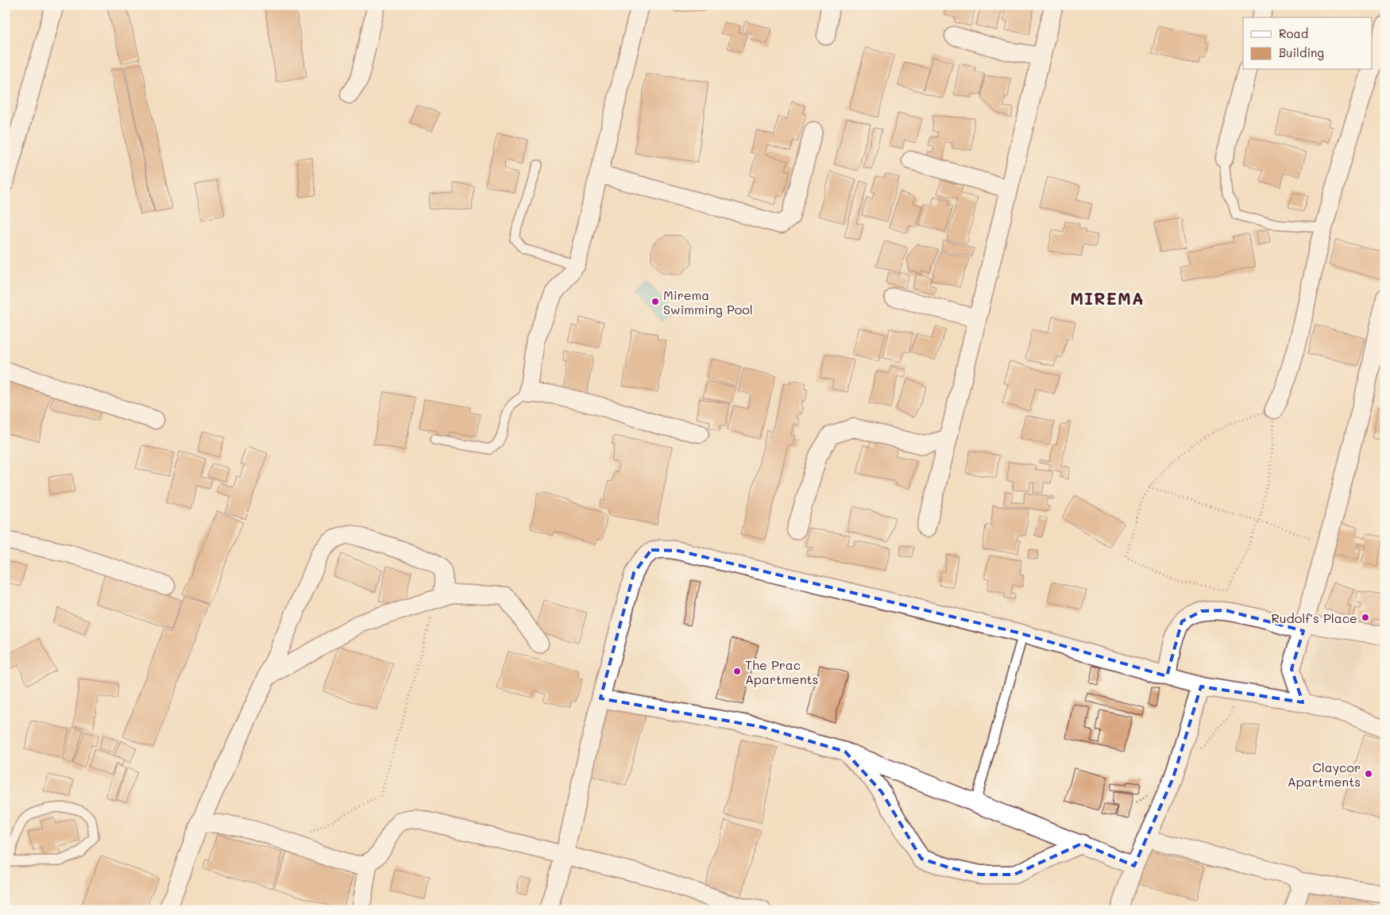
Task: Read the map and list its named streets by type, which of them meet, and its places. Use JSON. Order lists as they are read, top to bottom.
{
  "districts": ["MIREMA"],
  "places": [
    "Mirema Swimming Pool",
    "Rudolf's Place",
    "The Prac Apartments",
    "Claycor Apartments"
  ],
  "legend": ["Road", "Building"]
}
